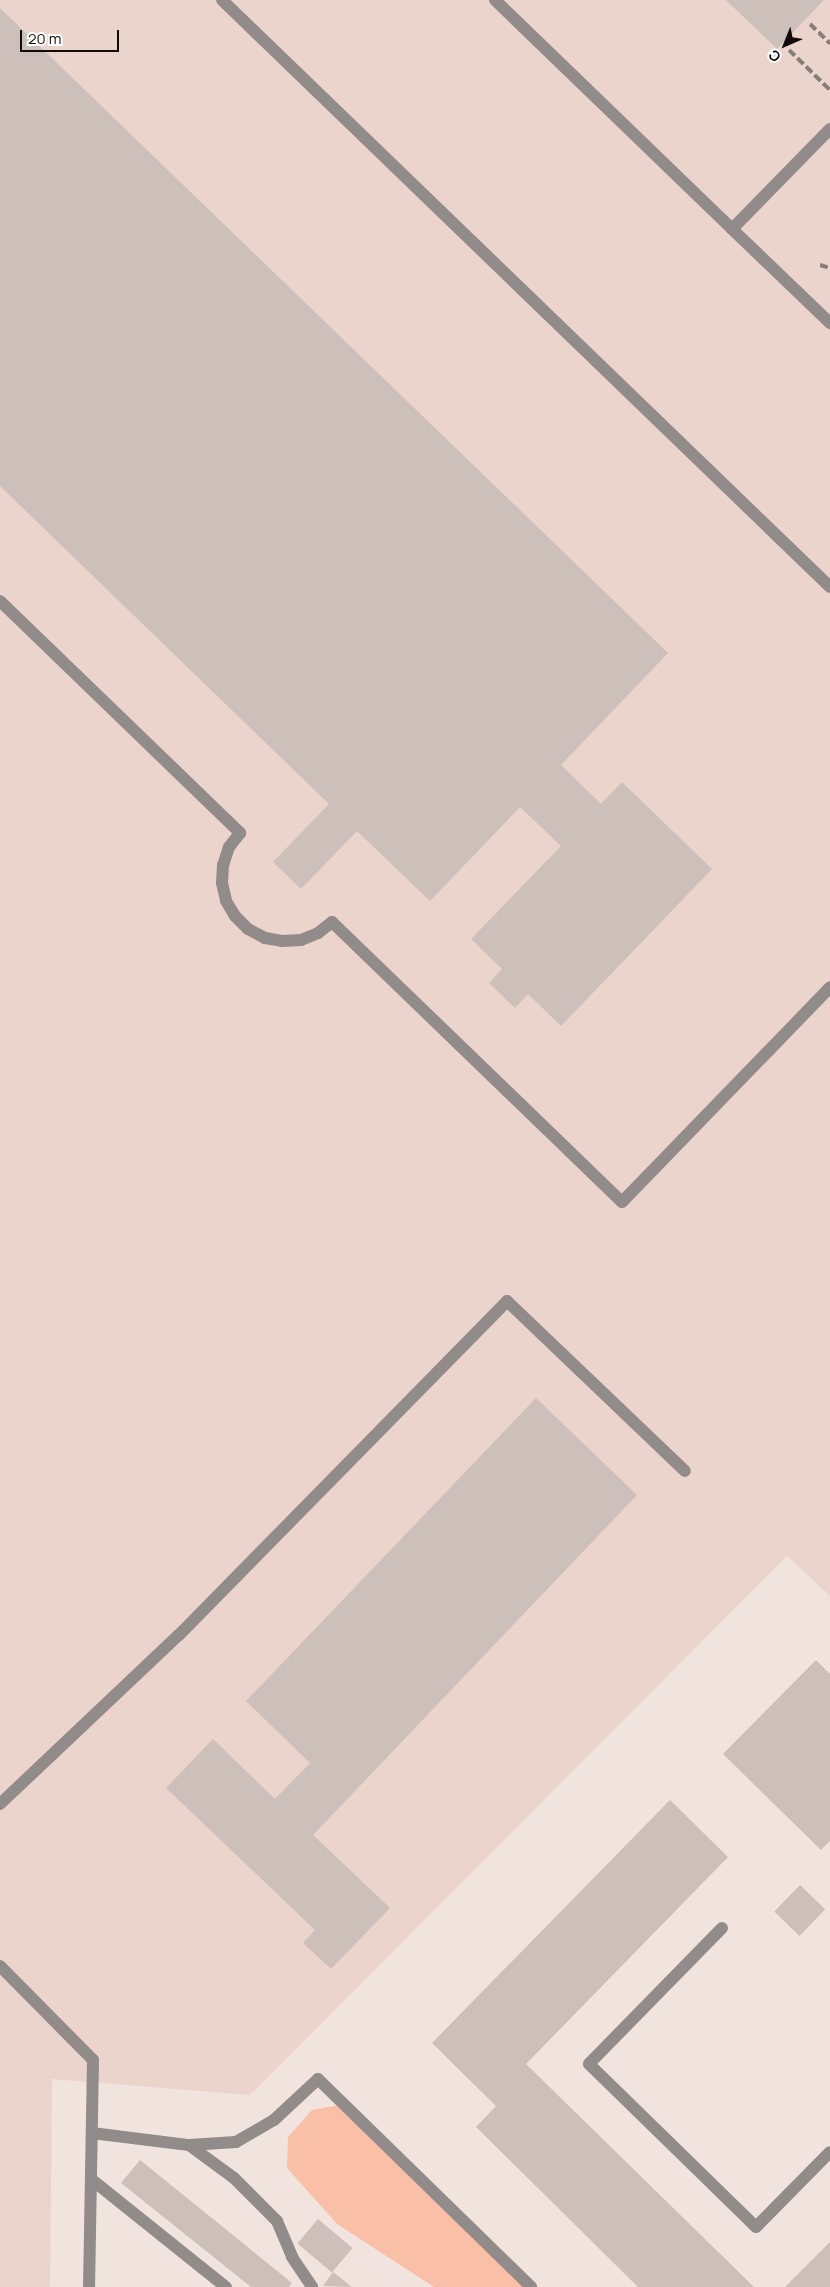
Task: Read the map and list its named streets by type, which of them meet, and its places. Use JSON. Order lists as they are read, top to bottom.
{
  "scale_bar": "20 m",
  "north": "bottom left"
}
